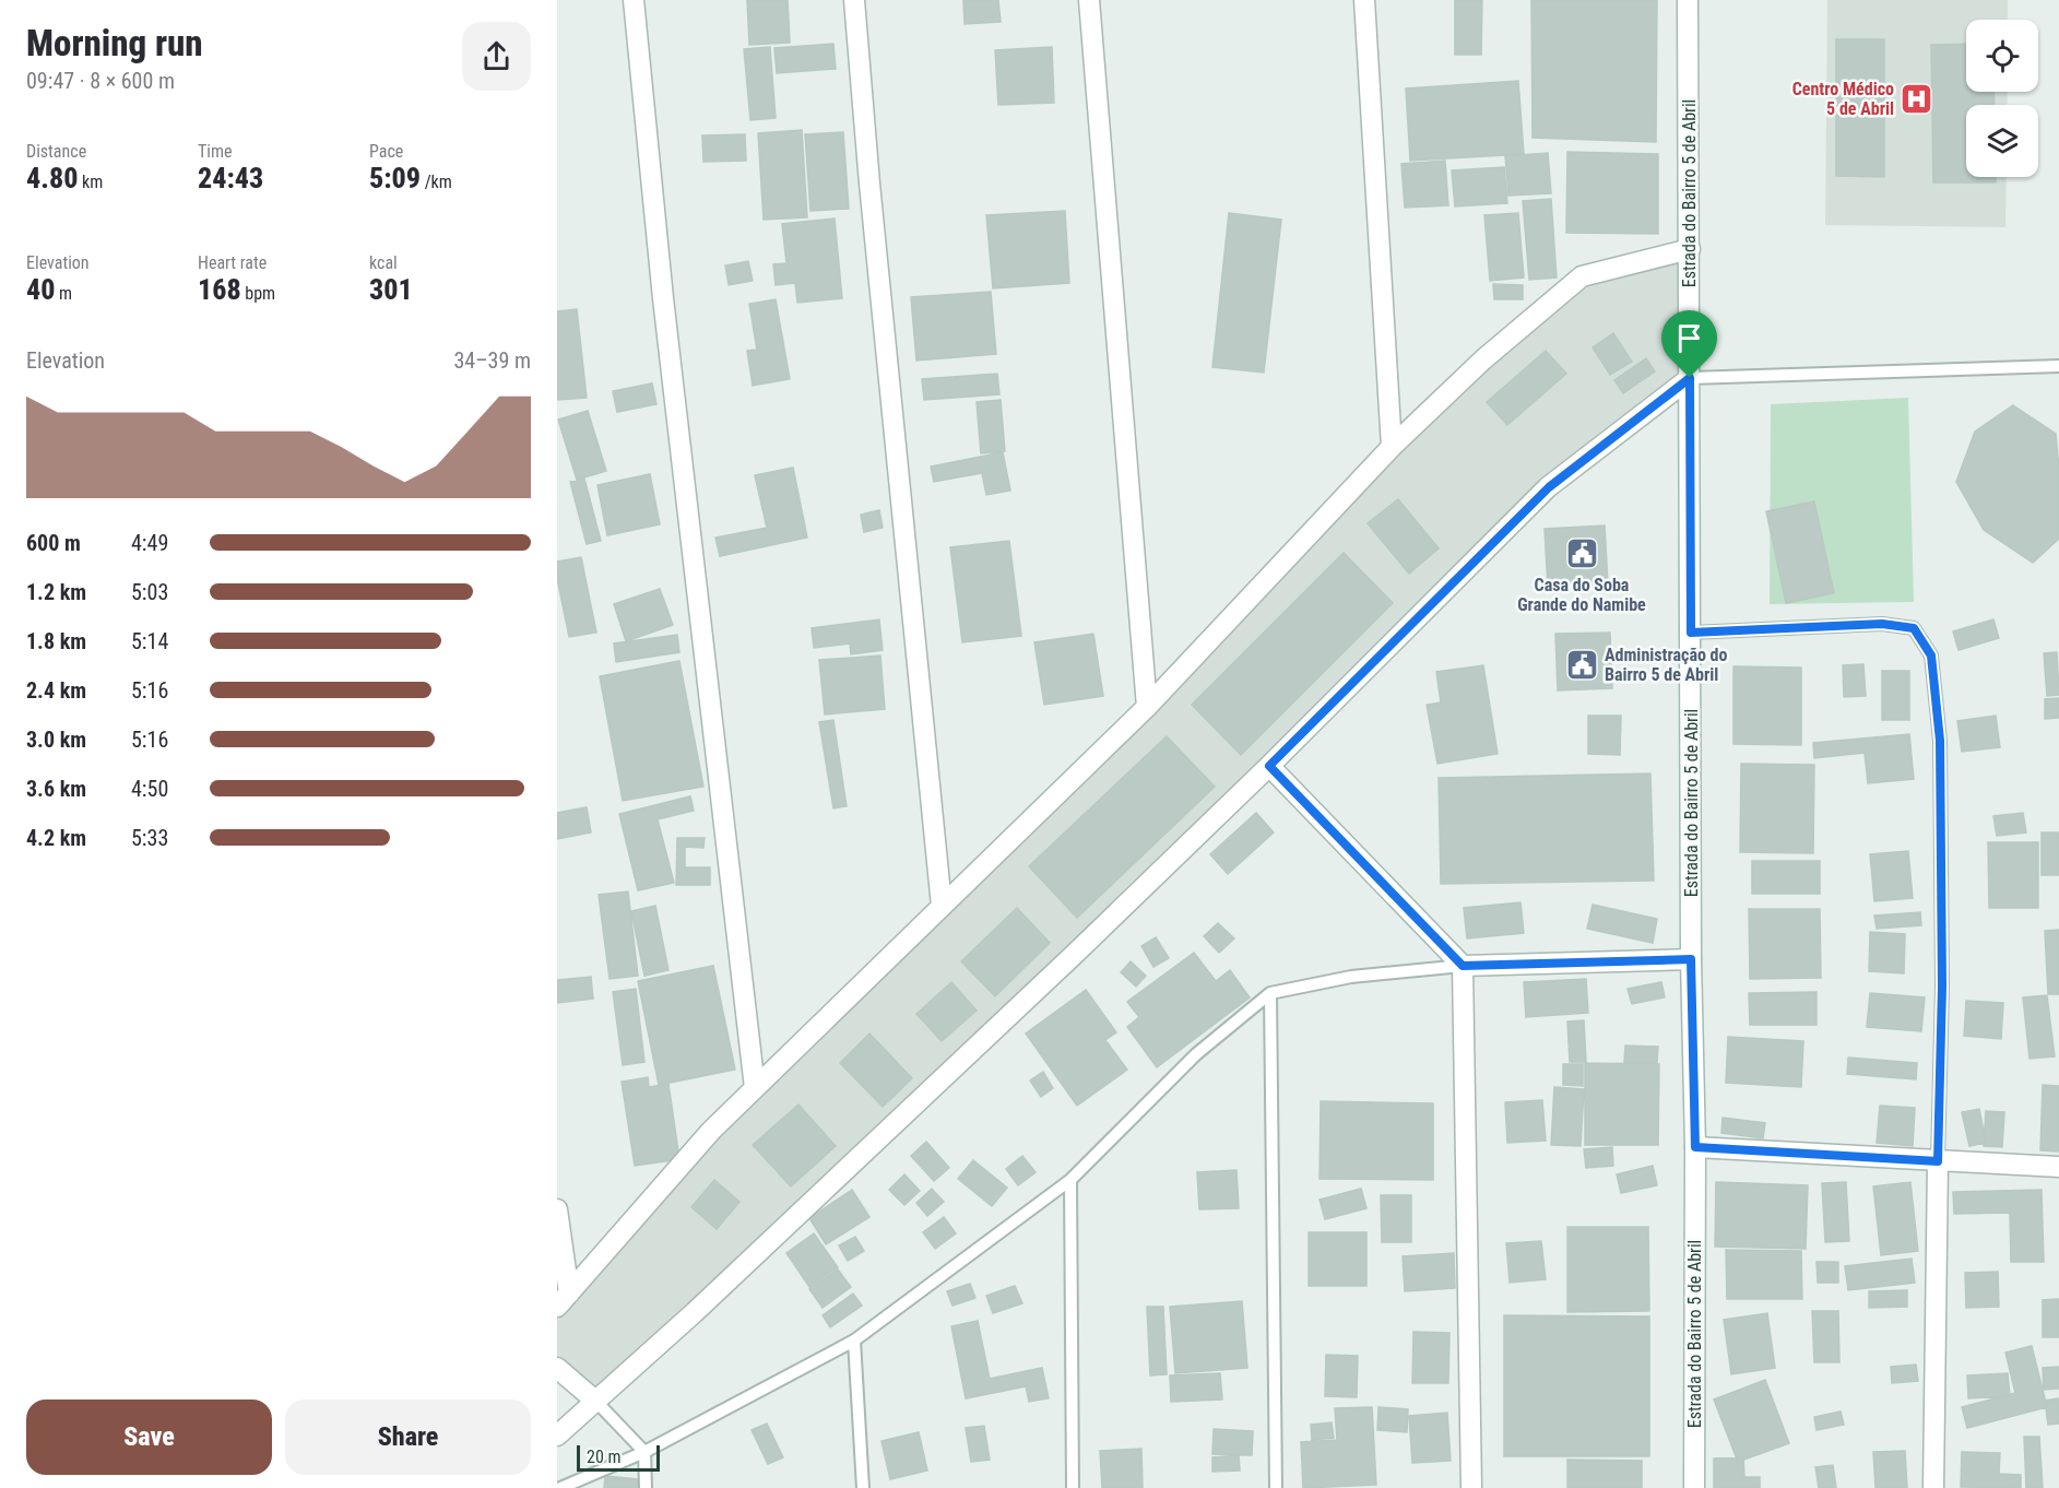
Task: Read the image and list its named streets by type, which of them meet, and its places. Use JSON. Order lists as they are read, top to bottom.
{
  "streets": {
    "street": ["Estrada do Bairro 5 de Abril"]
  },
  "places": {
    "hospital": ["Centro Médico 5 de Abril"],
    "public building": ["Casa do Soba Grande do Namibe", "Administração do Bairro 5 de Abril"]
  },
  "scale_bar": "20 m",
  "page": {
    "heading": ["Morning run", "09:47 · 8 × 600 m"],
    "stats": [
      ["Distance", "4.80 km"],
      ["Time", "24:43"],
      ["Pace", "5:09 /km"],
      ["Elevation", "40 m"],
      ["Heart rate", "168 bpm"],
      ["kcal", "301"]
    ],
    "chart": ["Elevation", "34–39 m"],
    "list": [
      {
        "name": "600 m",
        "note": "4:49"
      },
      {
        "name": "1.2 km",
        "note": "5:03"
      },
      {
        "name": "1.8 km",
        "note": "5:14"
      },
      {
        "name": "2.4 km",
        "note": "5:16"
      },
      {
        "name": "3.0 km",
        "note": "5:16"
      },
      {
        "name": "3.6 km",
        "note": "4:50"
      },
      {
        "name": "4.2 km",
        "note": "5:33"
      }
    ],
    "buttons": ["Save", "Share"],
    "scale": "20 m"
  }
}
